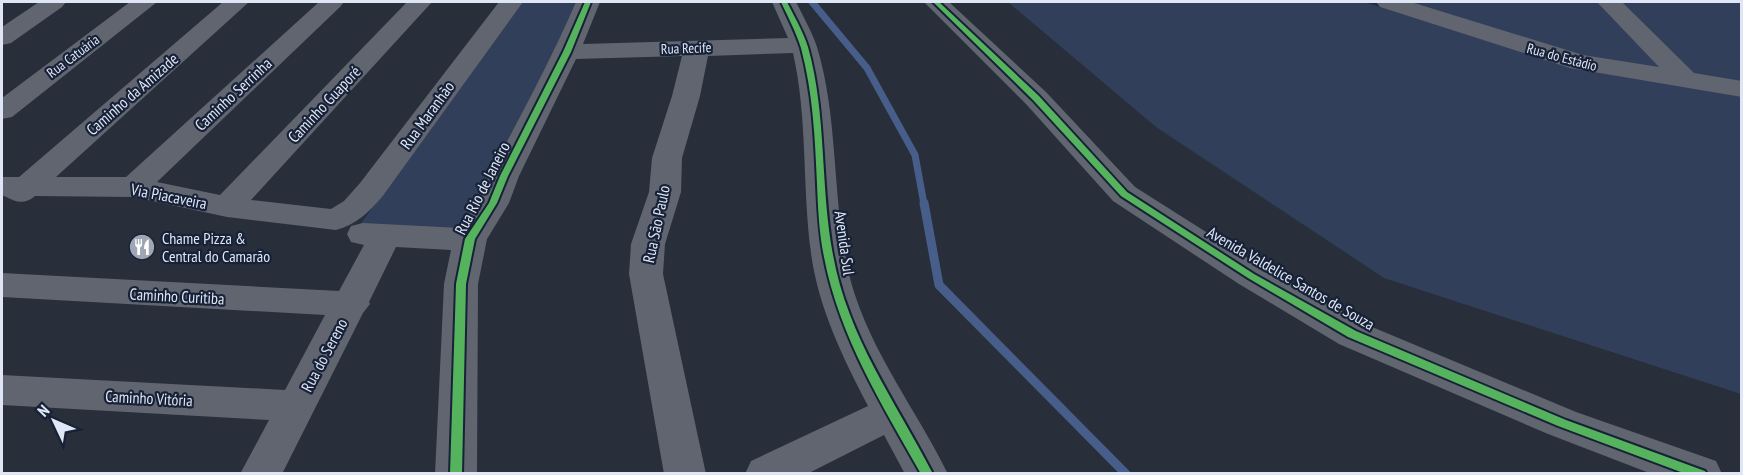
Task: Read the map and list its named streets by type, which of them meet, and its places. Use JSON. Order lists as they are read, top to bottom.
{
  "streets": {
    "street": [
      "Rua Recife",
      "Rua Catuária",
      "Rua do Estádio",
      "Caminho da Amizade",
      "Caminho Serrinha",
      "Caminho Guaporé",
      "Rua Maranhão",
      "Rua Rio de Janeiro",
      "Via Piacaveira",
      "Rua São Paulo",
      "Avenida Sul",
      "Avenida Valdelice Santos de Souza",
      "Caminho Curitiba",
      "Rua do Sereno",
      "Caminho Vitória"
    ]
  },
  "crossings": [
    ["Rua Recife", "Rua Rio de Janeiro"],
    ["Rua Recife", "Rua São Paulo"],
    ["Rua Recife", "Avenida Sul"],
    ["Caminho da Amizade", "Via Piacaveira"],
    ["Caminho Serrinha", "Via Piacaveira"],
    ["Caminho Guaporé", "Via Piacaveira"],
    ["Rua Maranhão", "Via Piacaveira"],
    ["Caminho Curitiba", "Rua do Sereno"],
    ["Rua do Sereno", "Caminho Vitória"]
  ],
  "places": {
    "restaurant": ["Chame Pizza & Central do Camarão"]
  },
  "north": "top left"
}
